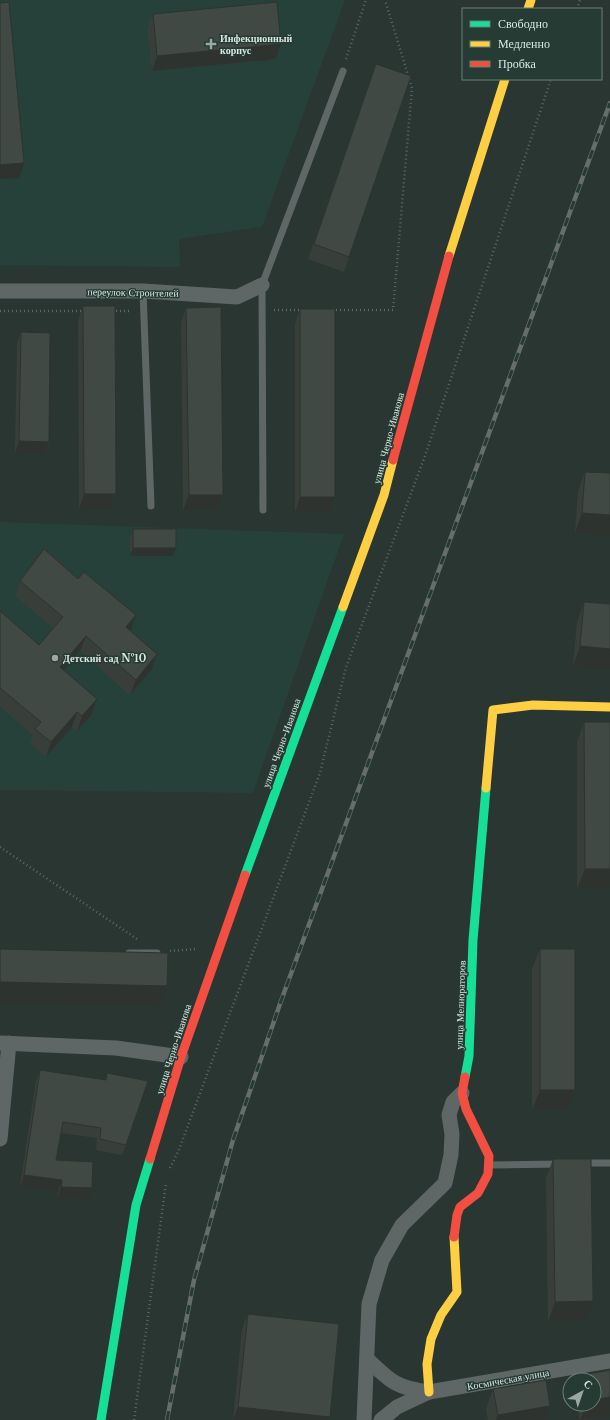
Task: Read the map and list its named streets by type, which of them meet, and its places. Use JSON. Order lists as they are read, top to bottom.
{
  "streets": {
    "main road": ["улица Черно-Иванова", "улица Мелиораторов"],
    "street": ["переулок Строителей", "Космическая улица"]
  },
  "crossings": [
    ["улица Мелиораторов", "Космическая улица"]
  ],
  "places": {
    "health": ["Инфекционный корпус"],
    "other": ["Детский сад №10"]
  },
  "legend": ["Свободно", "Медленно", "Пробка"],
  "north": "top right"
}
